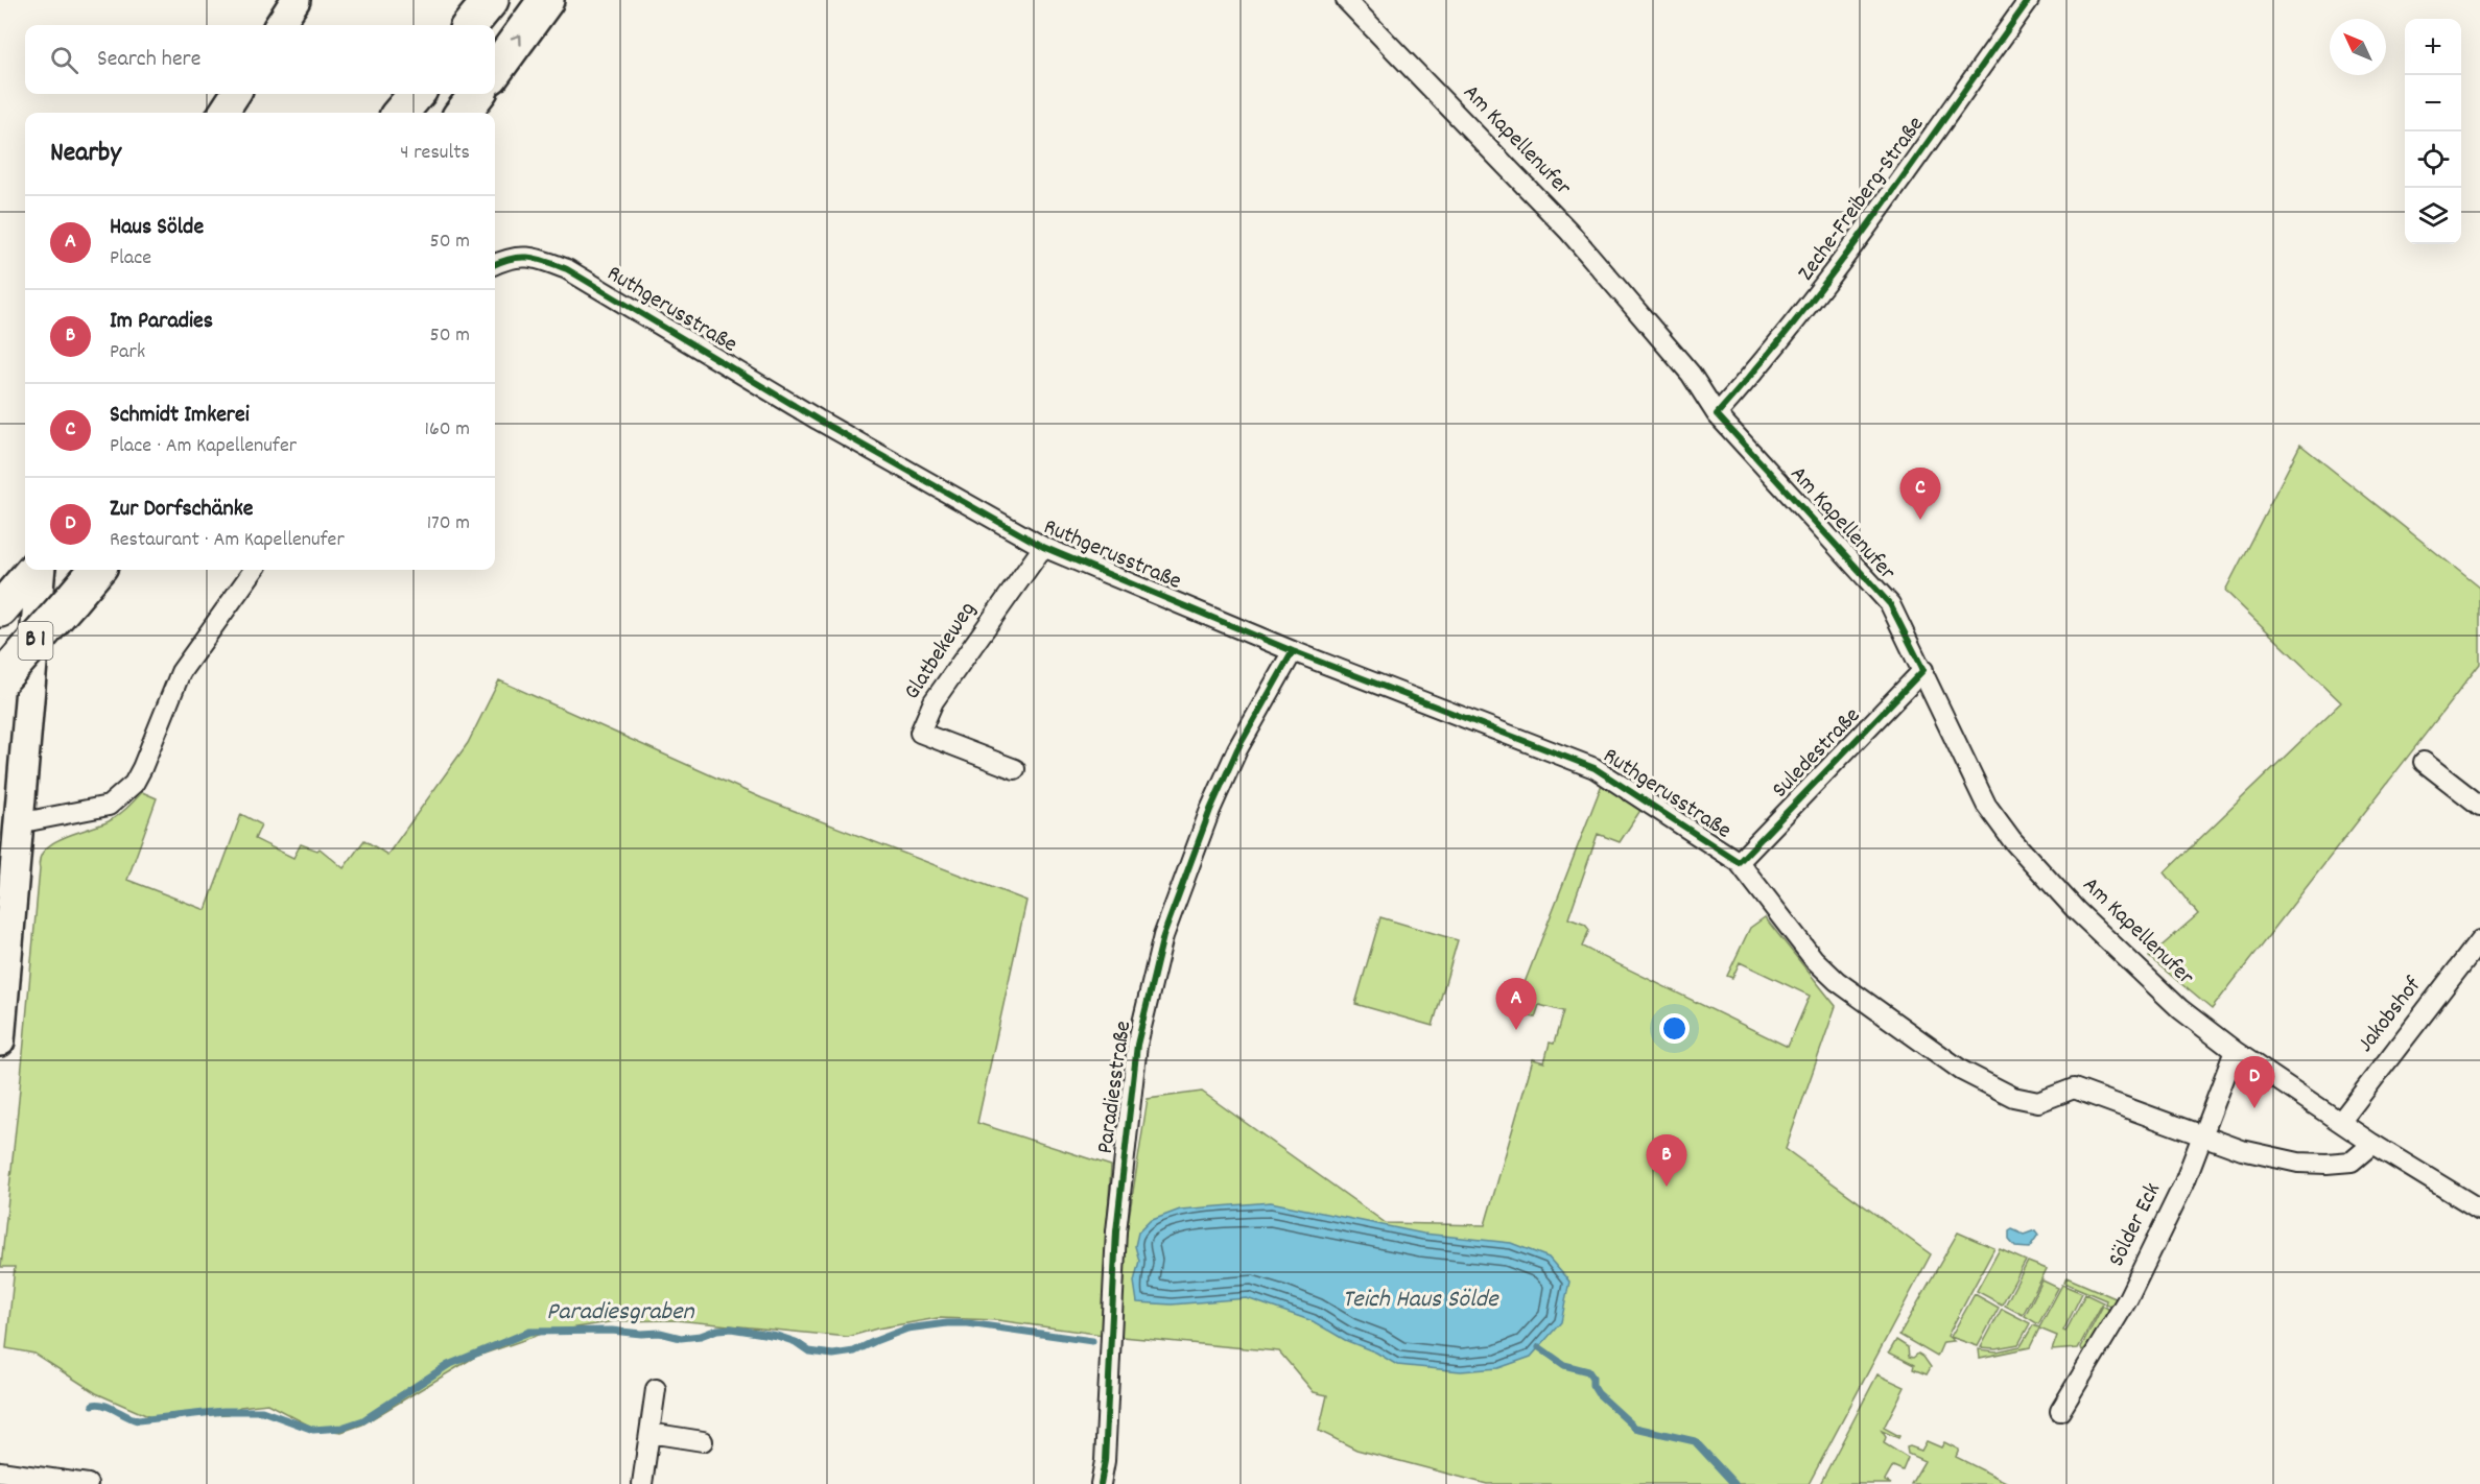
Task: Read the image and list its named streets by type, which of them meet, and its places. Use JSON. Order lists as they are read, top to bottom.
{
  "streets": {
    "highway": ["B 1"],
    "street": [
      "Am Kapellenufer",
      "Zeche-Freiberg-Straße",
      "Ruthgerusstraße",
      "Glatbekeweg",
      "Suledestraße",
      "Jakobshof",
      "Paradiesstraße",
      "Sölder Eck"
    ]
  },
  "crossings": [
    ["Am Kapellenufer", "Zeche-Freiberg-Straße"],
    ["Am Kapellenufer", "Ruthgerusstraße"],
    ["Am Kapellenufer", "Suledestraße"],
    ["Am Kapellenufer", "Jakobshof"],
    ["Am Kapellenufer", "Sölder Eck"],
    ["Ruthgerusstraße", "Glatbekeweg"],
    ["Ruthgerusstraße", "Suledestraße"],
    ["Ruthgerusstraße", "Paradiesstraße"],
    ["Ruthgerusstraße", "Sölder Eck"]
  ],
  "water": ["Teich Haus Sölde", "Paradiesgraben"],
  "north": "top left",
  "page": {
    "map_buttons": ["+", "−"],
    "search": "Search here",
    "heading": ["Nearby", "4 results"],
    "list": [
      {
        "mark": "A",
        "name": "Haus Sölde",
        "note": "Place",
        "value": "50 m"
      },
      {
        "mark": "B",
        "name": "Im Paradies",
        "note": "Park",
        "value": "50 m"
      },
      {
        "mark": "C",
        "name": "Schmidt Imkerei",
        "note": "Place · Am Kapellenufer",
        "value": "160 m"
      },
      {
        "mark": "D",
        "name": "Zur Dorfschänke",
        "note": "Restaurant · Am Kapellenufer",
        "value": "170 m"
      }
    ],
    "pins": [
      "C",
      "A",
      "D",
      "B"
    ]
  }
}
